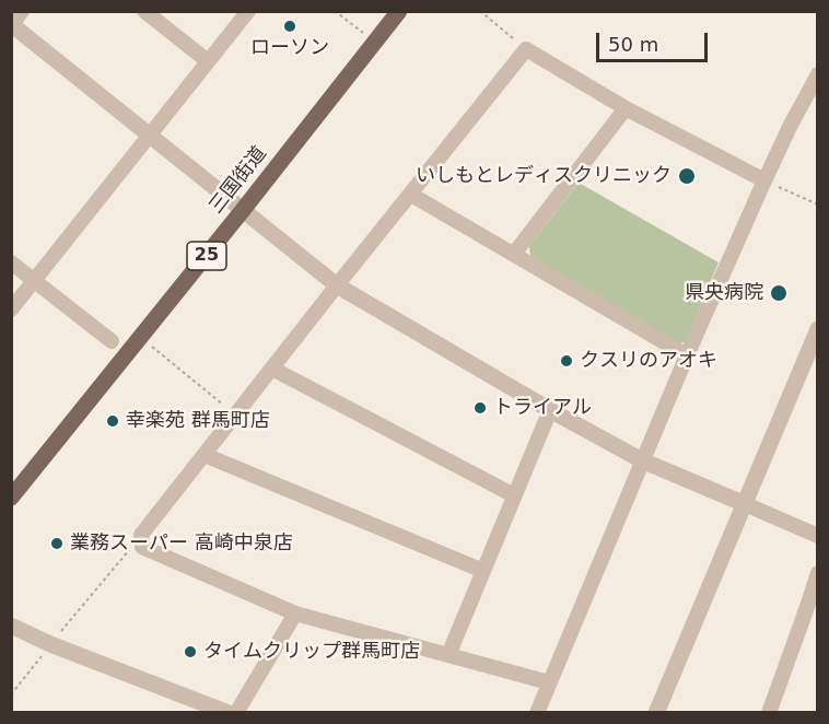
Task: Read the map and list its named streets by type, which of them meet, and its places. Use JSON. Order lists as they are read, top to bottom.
{
  "streets": {
    "main road": ["三国街道", "25"]
  },
  "places": [
    "ローソン",
    "いしもとレディスクリニック",
    "県央病院",
    "クスリのアオキ",
    "トライアル",
    "幸楽苑 群馬町店",
    "業務スーパー 高崎中泉店",
    "タイムクリップ群馬町店"
  ],
  "scale_bar": "50 m"
}
